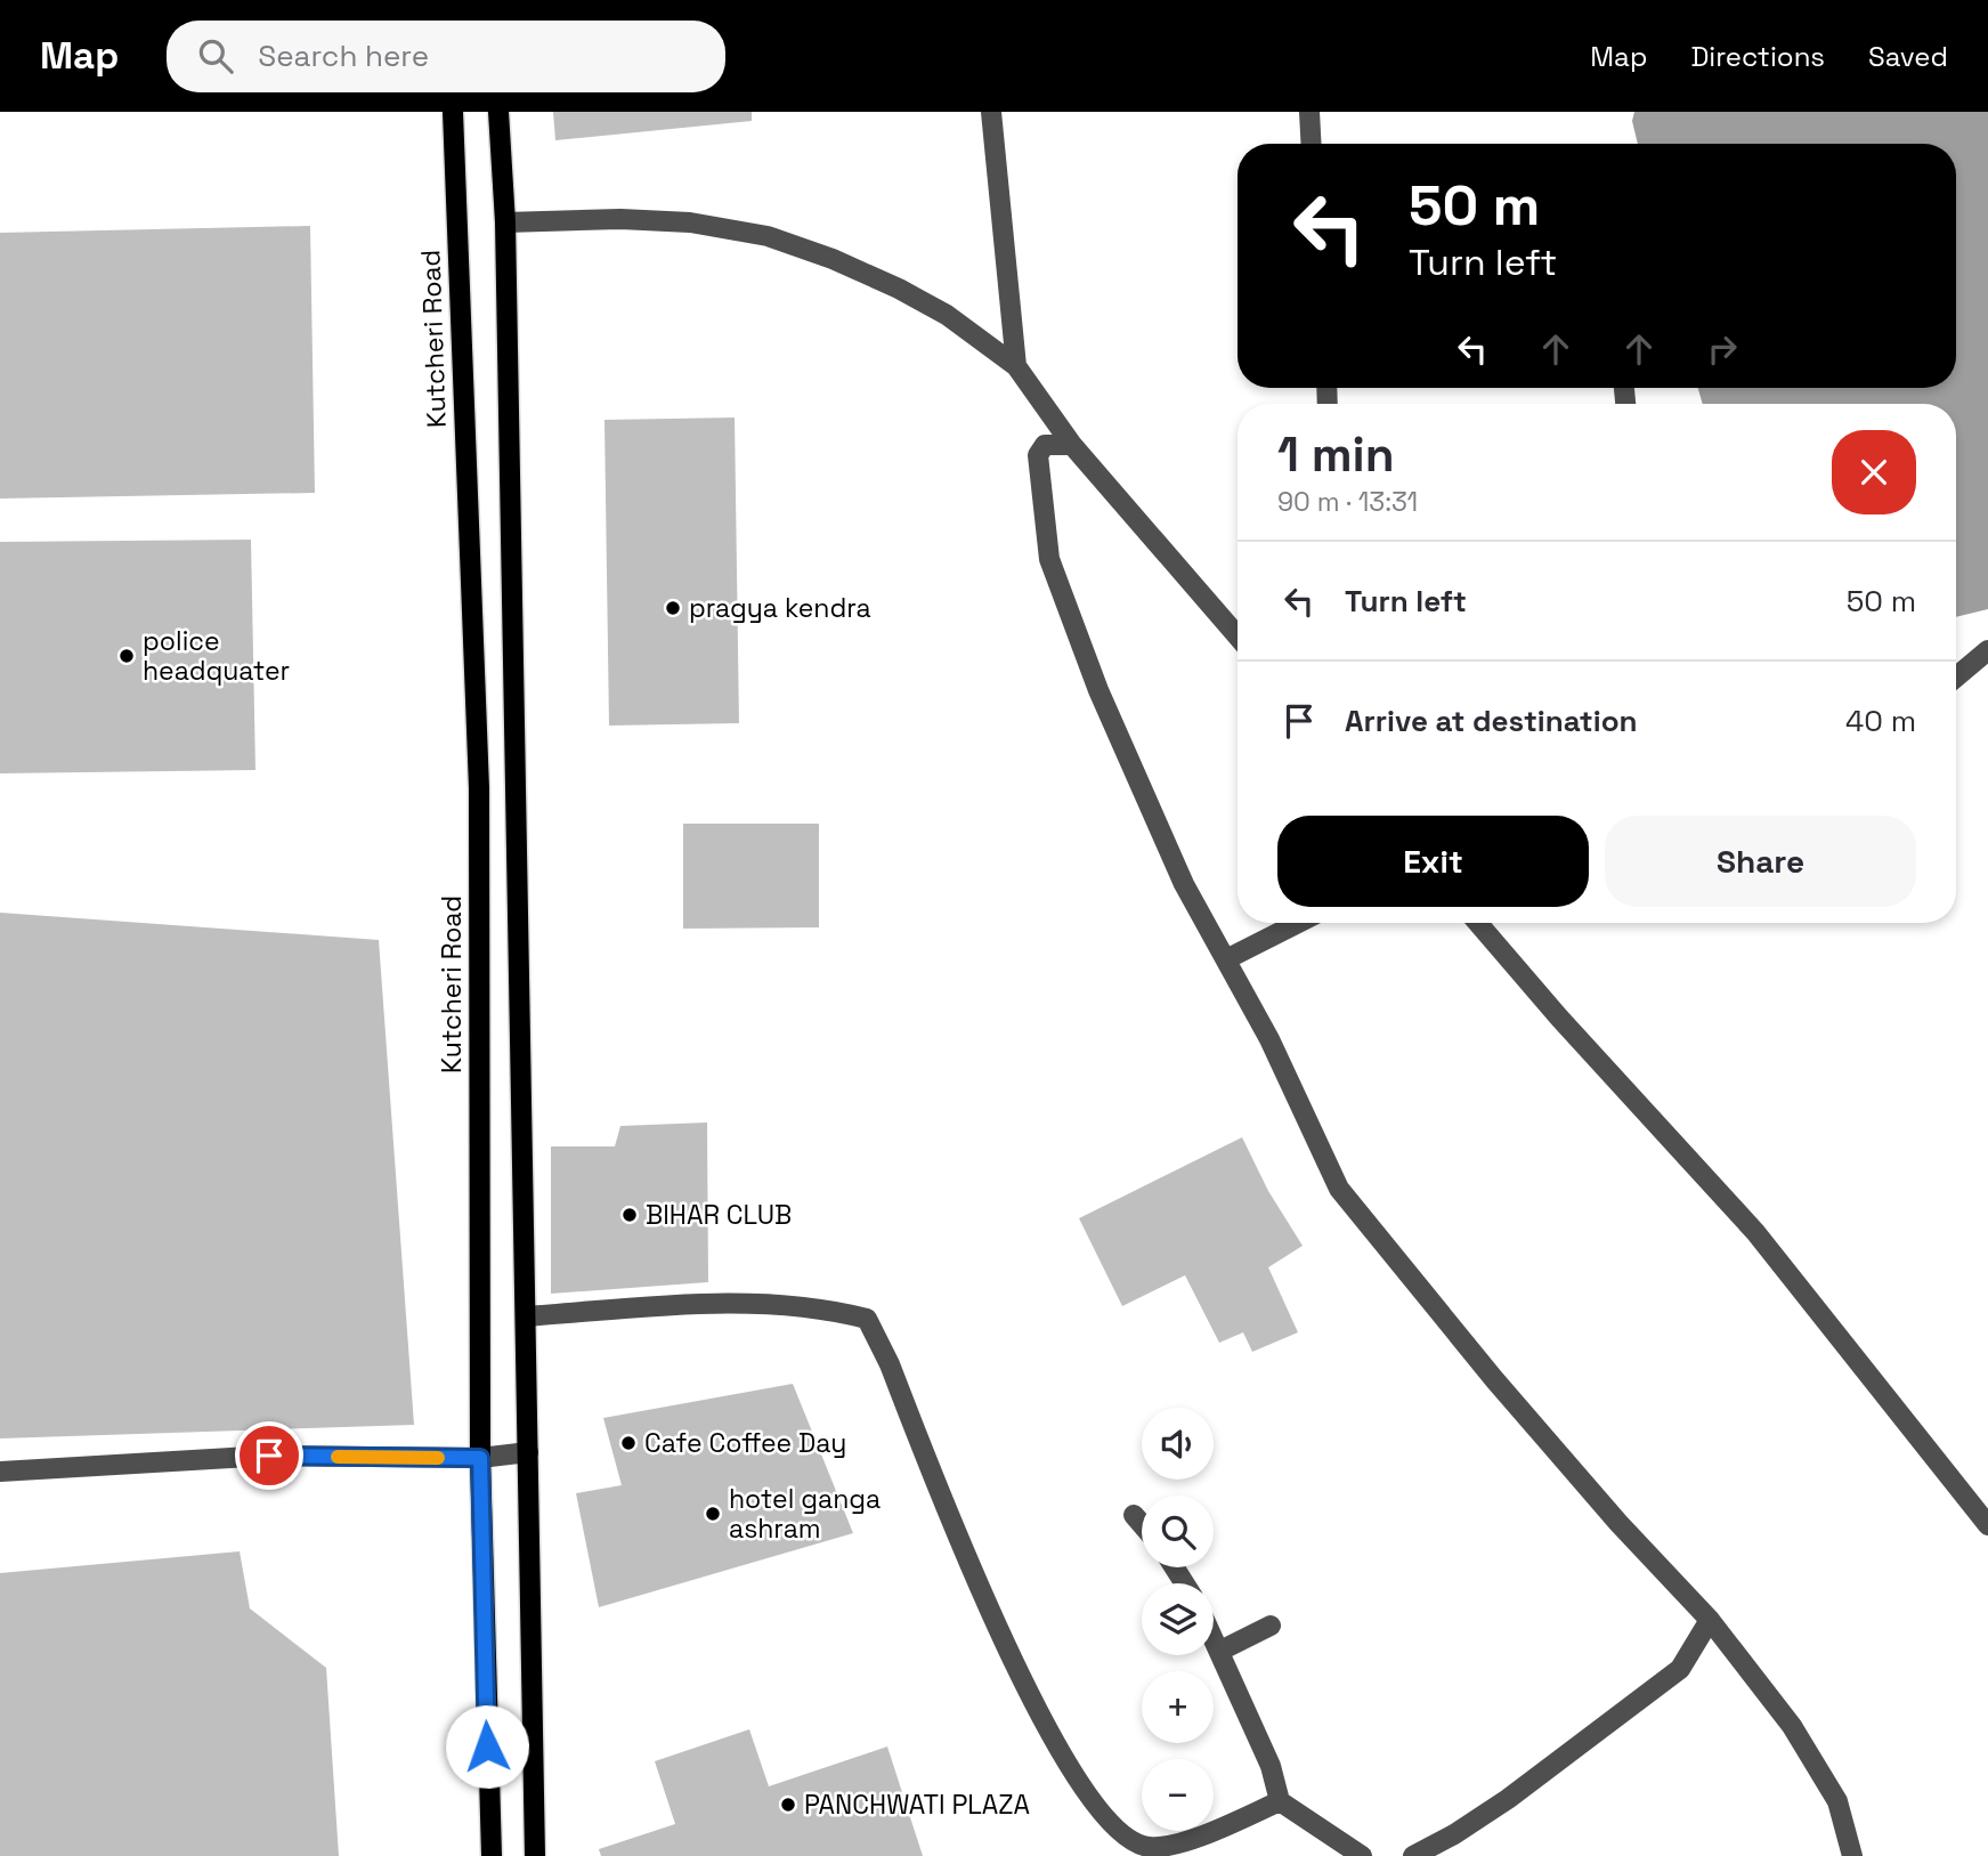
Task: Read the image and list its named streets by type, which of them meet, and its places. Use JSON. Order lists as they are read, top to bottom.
{
  "streets": {
    "main road": ["Kutcheri Road"]
  },
  "places": [
    "pragya kendra",
    "police headquater",
    "BIHAR CLUB",
    "Cafe Coffee Day",
    "hotel ganga ashram",
    "PANCHWATI PLAZA"
  ],
  "page": {
    "header": "Map",
    "search": "Search here",
    "nav": ["Map", "Directions", "Saved"],
    "turn": ["50 m", "Turn left"],
    "heading": ["1 min", "90 m · 13:31"],
    "list": [
      {
        "name": "Turn left",
        "value": "50 m"
      },
      {
        "name": "Arrive at destination",
        "value": "40 m"
      }
    ],
    "buttons": ["Exit", "Share"],
    "map_buttons": ["+", "−"]
  }
}
